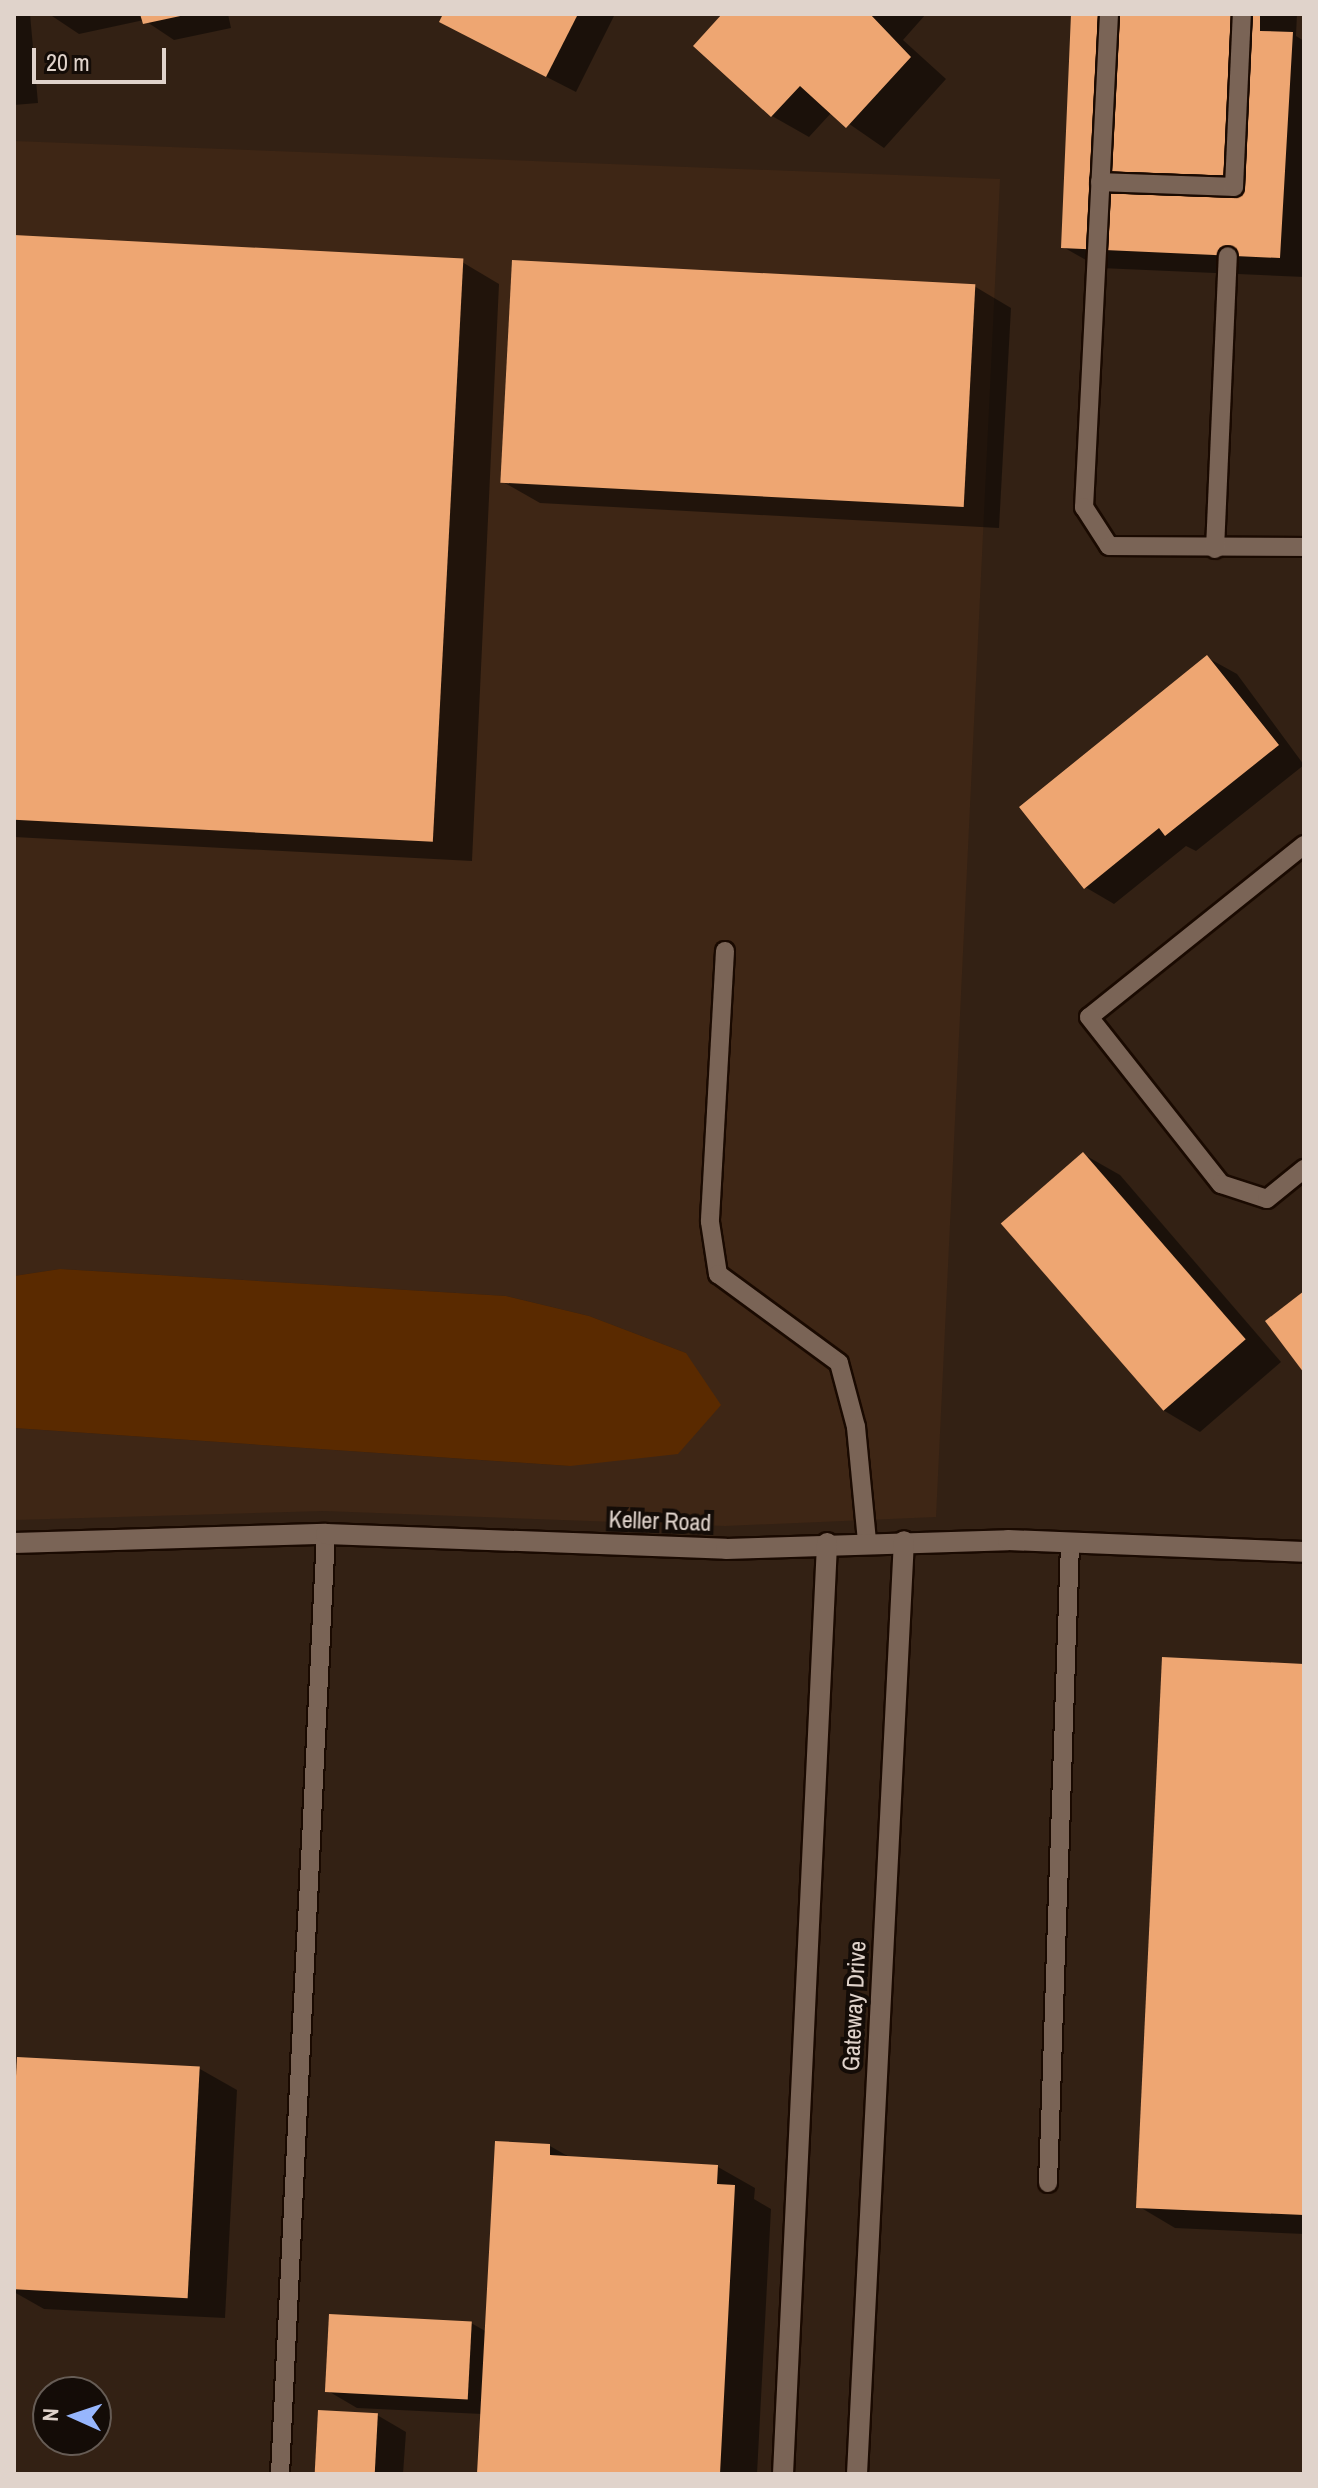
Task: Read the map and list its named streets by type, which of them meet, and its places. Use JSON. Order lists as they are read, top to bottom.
{
  "streets": {
    "street": ["Keller Road", "Gateway Drive"]
  },
  "crossings": [
    ["Keller Road", "Gateway Drive"]
  ],
  "scale_bar": "20 m",
  "north": "left"
}
